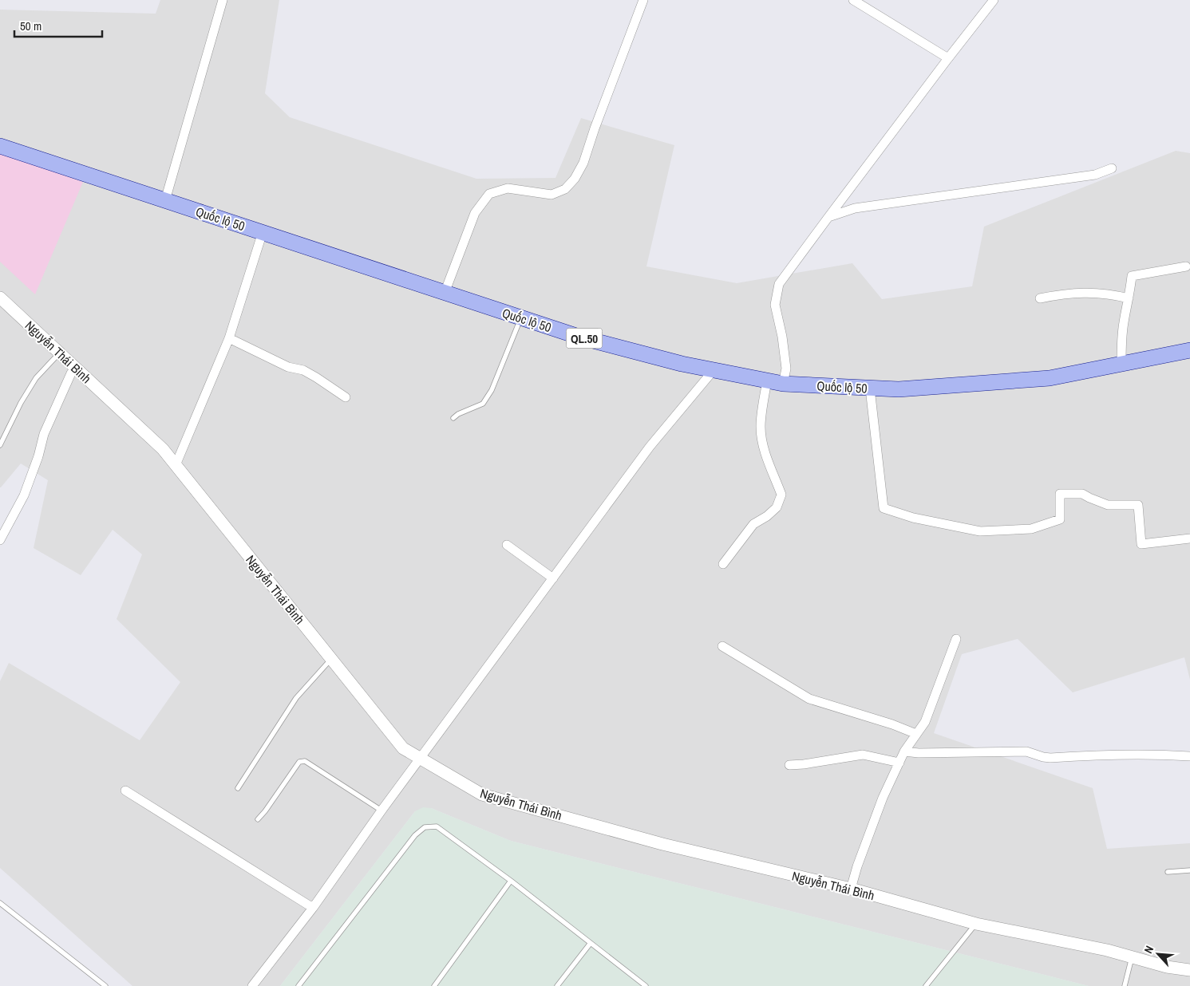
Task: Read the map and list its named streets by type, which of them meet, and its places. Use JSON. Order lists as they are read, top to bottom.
{
  "streets": {
    "main road": ["Quốc lộ 50", "QL.50"],
    "street": ["Nguyễn Thái Bình"]
  },
  "scale_bar": "50 m",
  "north": "top left"
}
